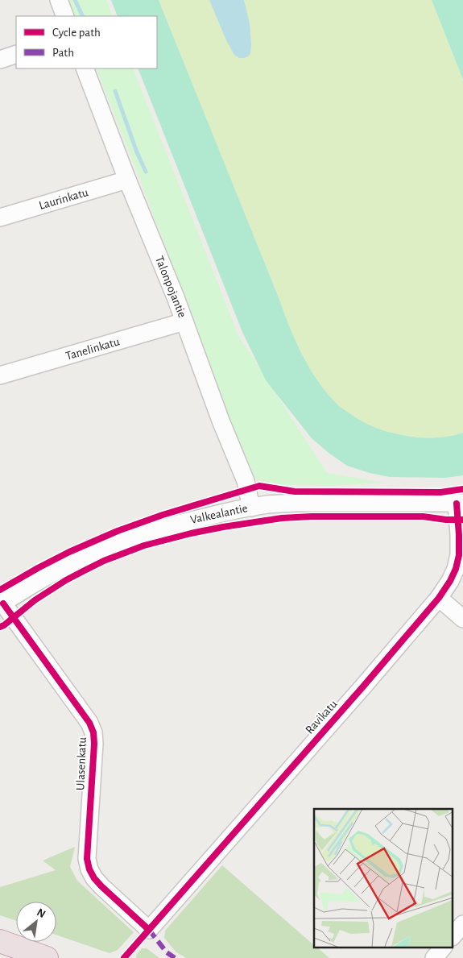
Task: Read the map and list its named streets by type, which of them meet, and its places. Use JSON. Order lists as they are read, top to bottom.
{
  "streets": {
    "street": [
      "Laurinkatu",
      "Talonpojantie",
      "Tanelinkatu",
      "Valkealantie",
      "Ravikatu",
      "Ulasenkatu"
    ]
  },
  "crossings": [
    ["Laurinkatu", "Talonpojantie"],
    ["Talonpojantie", "Tanelinkatu"],
    ["Talonpojantie", "Valkealantie"],
    ["Valkealantie", "Ravikatu"],
    ["Valkealantie", "Ulasenkatu"],
    ["Ravikatu", "Ulasenkatu"]
  ],
  "legend": ["Cycle path", "Path"],
  "north": "top right"
}
